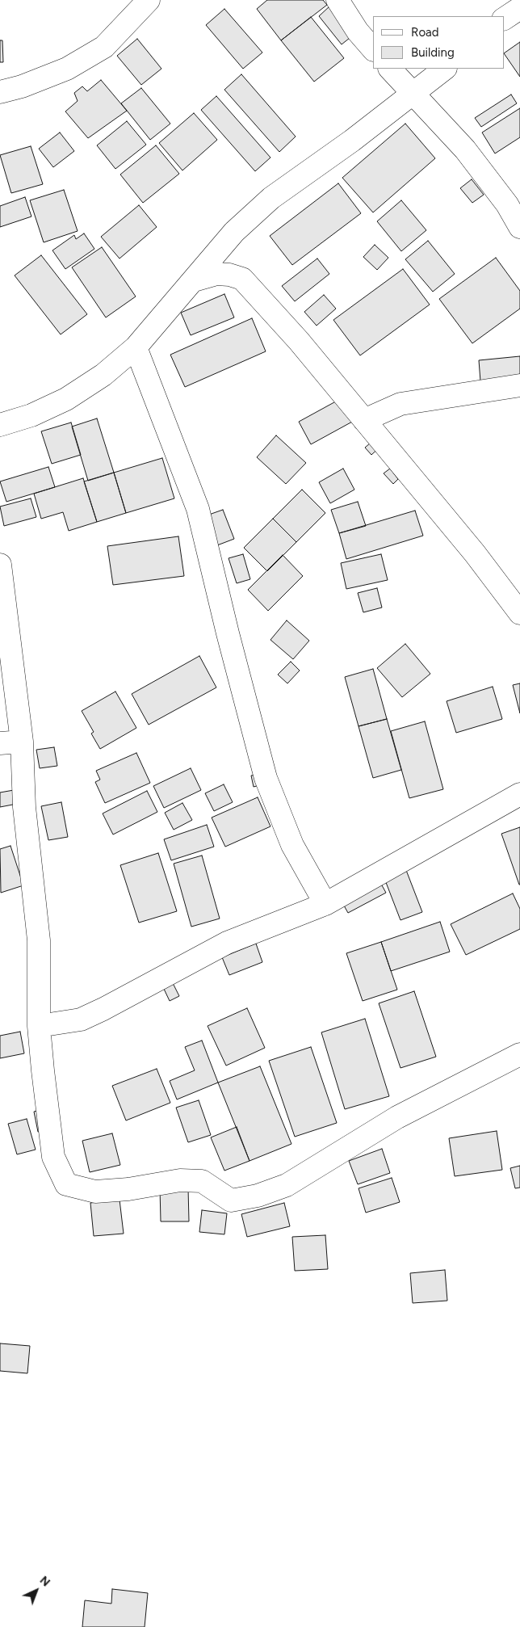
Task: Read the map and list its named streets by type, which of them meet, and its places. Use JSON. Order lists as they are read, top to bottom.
{
  "legend": ["Road", "Building"],
  "north": "top right"
}
